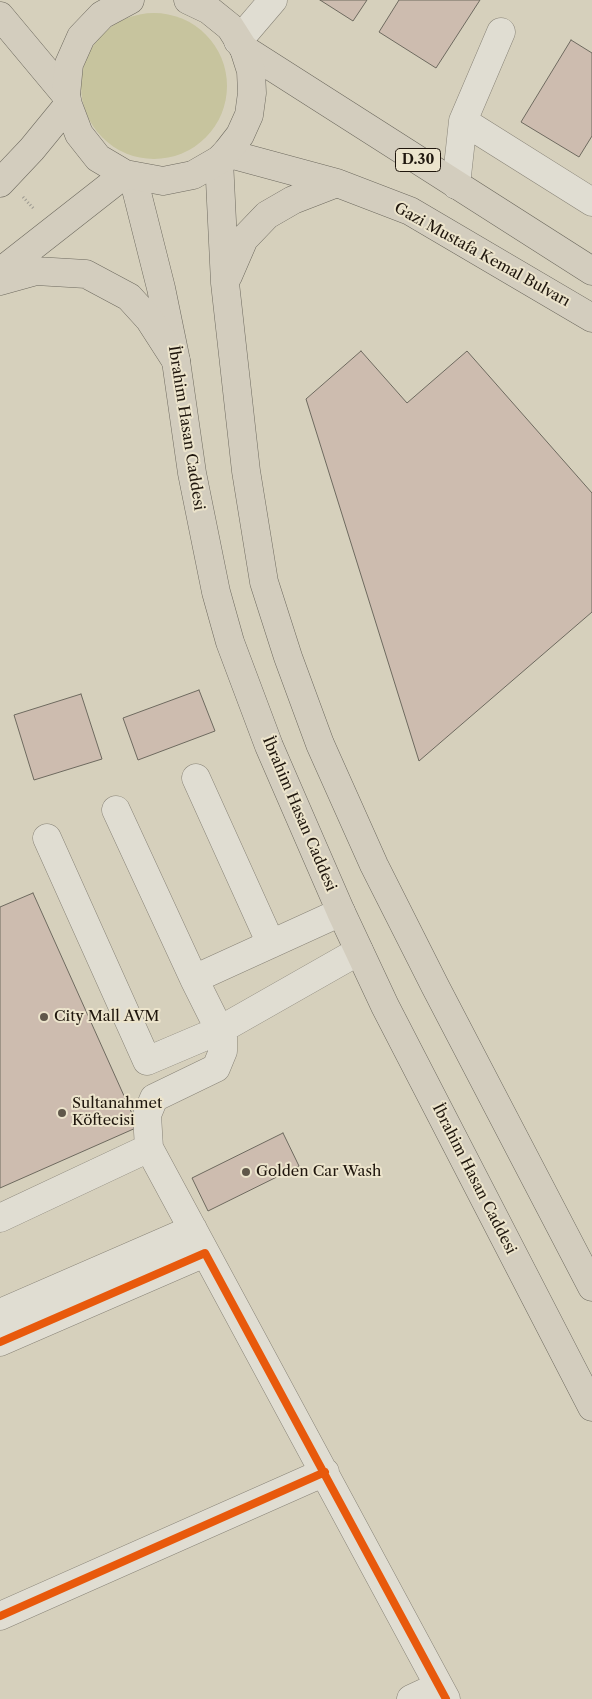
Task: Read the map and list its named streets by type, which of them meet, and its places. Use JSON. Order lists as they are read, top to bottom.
{
  "streets": {
    "main road": ["D.30", "Gazi Mustafa Kemal Bulvarı", "İbrahim Hasan Caddesi"]
  },
  "crossings": [
    ["D.30", "Gazi Mustafa Kemal Bulvarı"],
    ["D.30", "İbrahim Hasan Caddesi"]
  ],
  "places": ["City Mall AVM", "Sultanahmet Köftecisi", "Golden Car Wash"]
}
